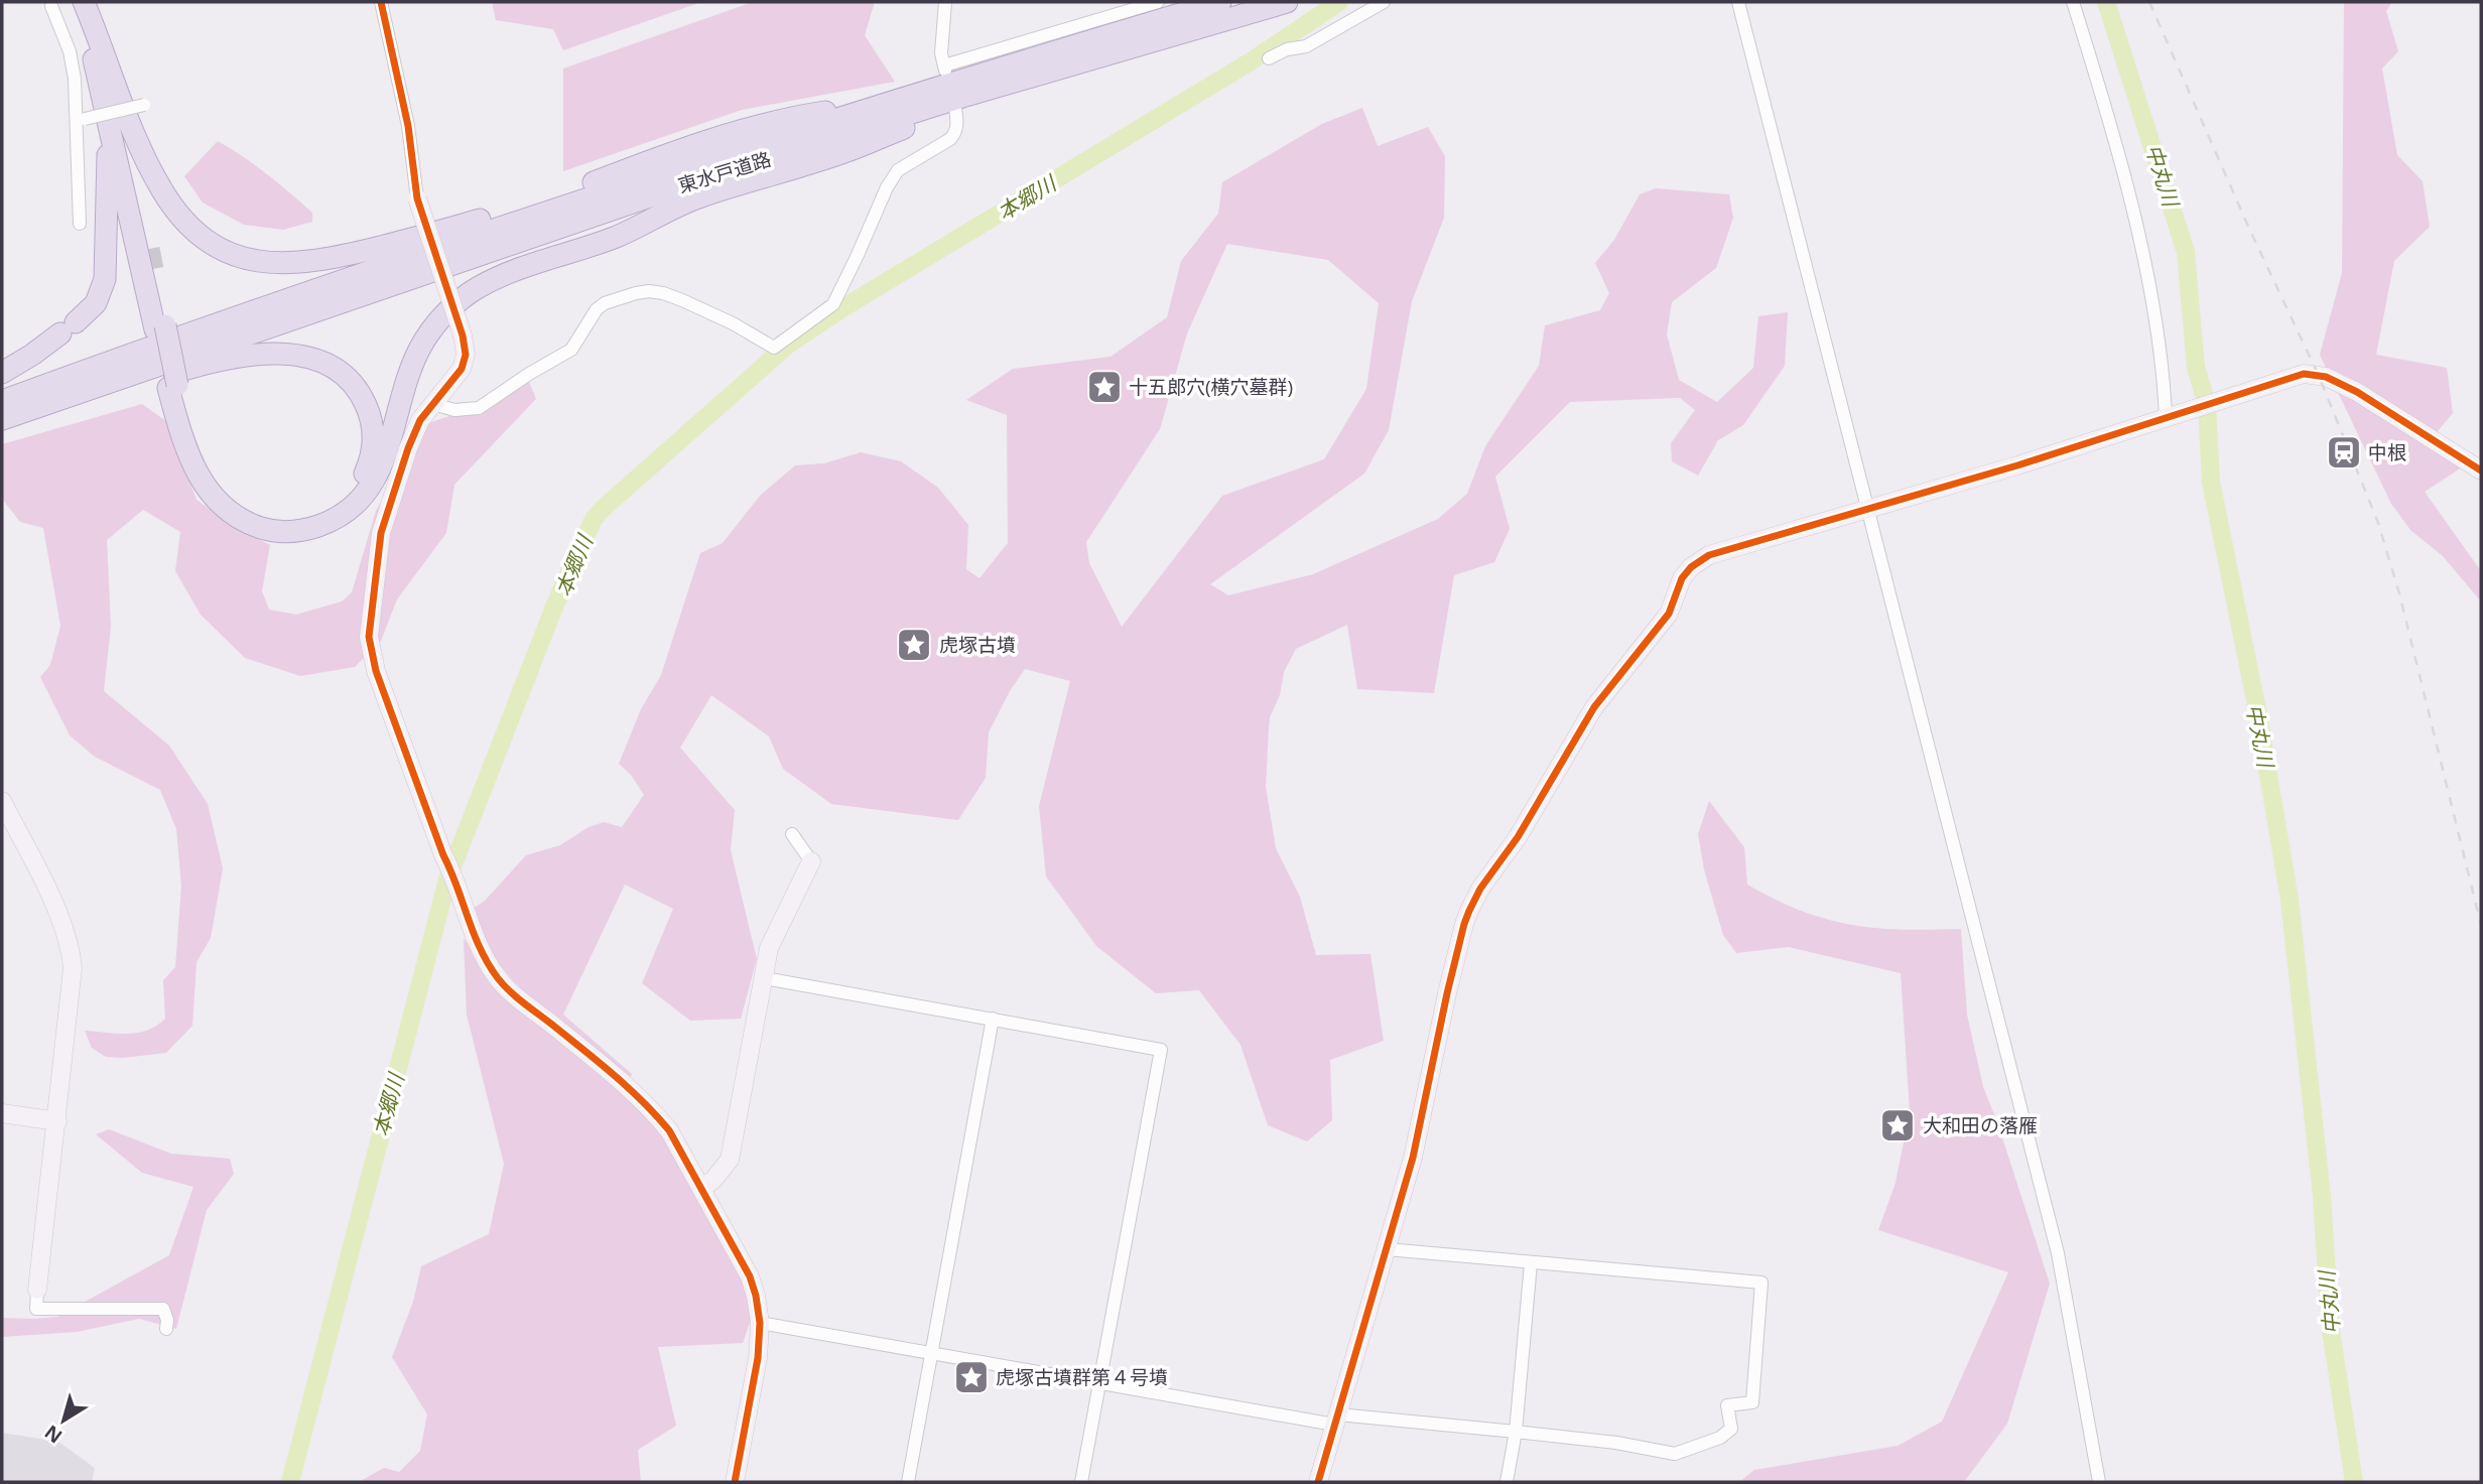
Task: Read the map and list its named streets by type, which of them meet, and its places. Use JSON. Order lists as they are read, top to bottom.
{
  "streets": {
    "highway": ["東水戸道路"]
  },
  "water": ["中丸川", "本郷川"],
  "places": {
    "place": [
      "十五郎穴(横穴墓群)",
      "虎塚古墳",
      "大和田の落雁",
      "虎塚古墳群第４号墳"
    ],
    "station": ["中根"]
  },
  "north": "bottom left"
}
